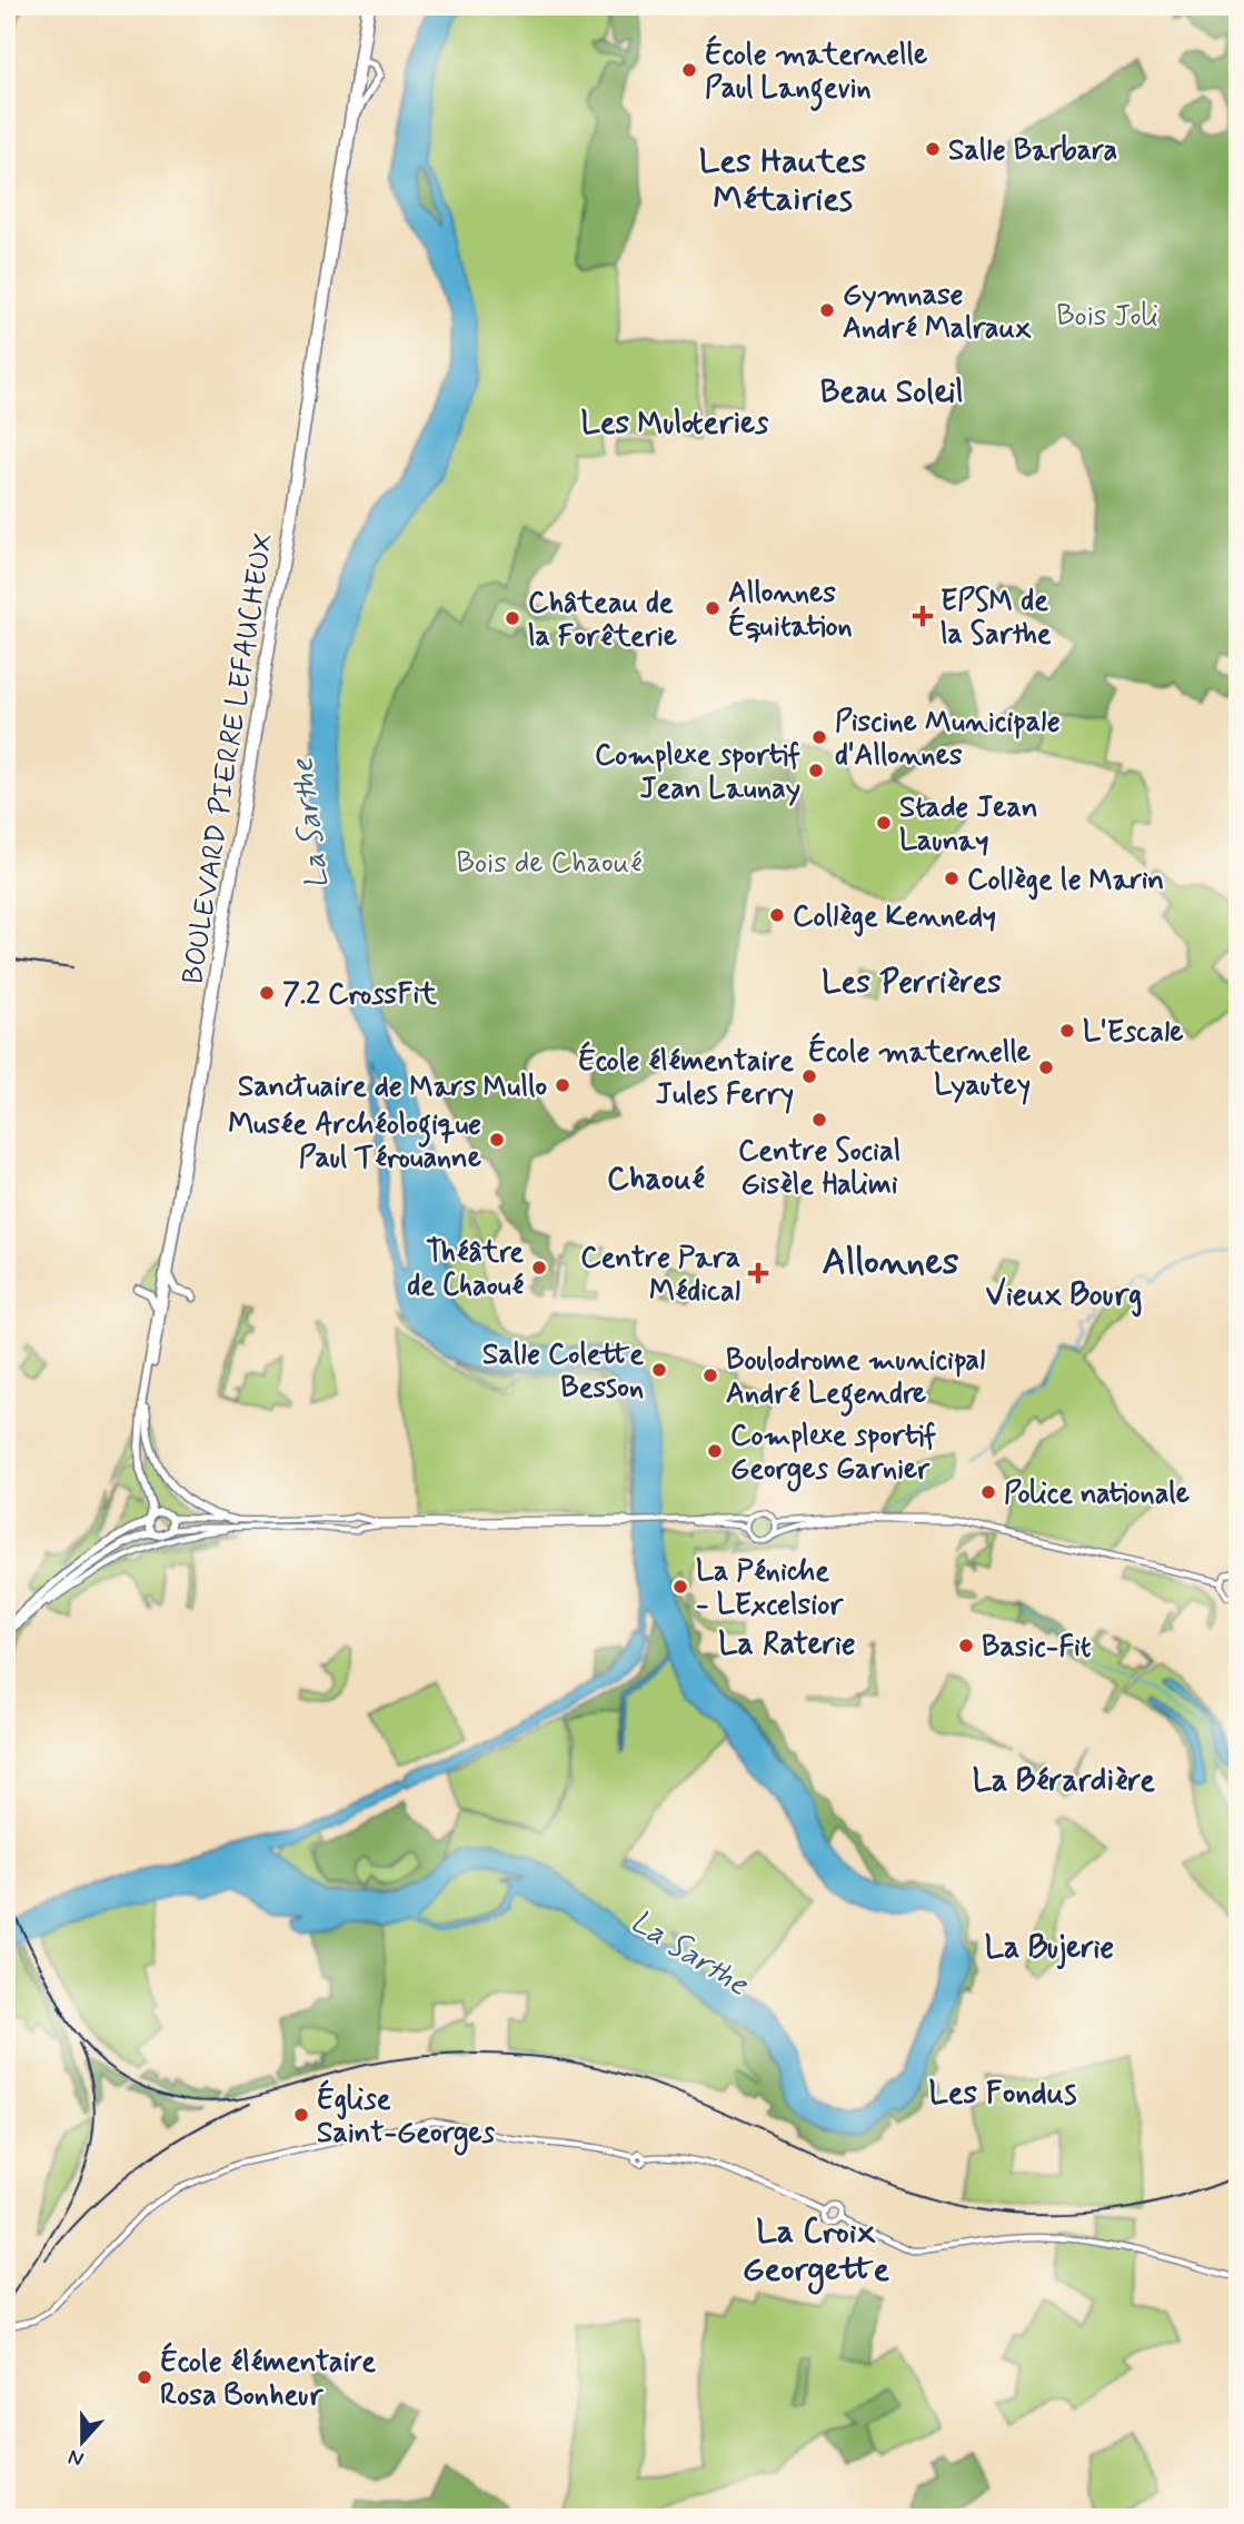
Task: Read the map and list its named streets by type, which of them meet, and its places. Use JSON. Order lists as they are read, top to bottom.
{
  "streets": {
    "main road": ["BOULEVARD PIERRE LEFAUCHEUX"]
  },
  "districts": [
    "Les Hautes Métairies",
    "Beau Soleil",
    "Les Muloteries",
    "Les Perrières",
    "Chaoué",
    "Allonnes",
    "Vieux Bourg",
    "La Raterie",
    "La Bérardière",
    "La Bujerie",
    "Les Fondus",
    "La Croix Georgette"
  ],
  "water": ["La Sarthe"],
  "parks": ["Bois Joli", "Bois de Chaoué"],
  "places": {
    "other": [
      "École maternelle Paul Langevin",
      "Salle Barbara",
      "Gymnase André Malraux",
      "Allonnes Équitation",
      "Château de la Forêterie",
      "Piscine Municipale d'Allonnes",
      "Complexe sportif Jean Launay",
      "Stade Jean Launay",
      "Collège le Marin",
      "Collège Kennedy",
      "7.2 CrossFit",
      "L'Escale",
      "École maternelle Lyautey",
      "École élémentaire Jules Ferry",
      "Sanctuaire de Mars Mullo",
      "Centre Social Gisèle Halimi",
      "Musée Archéologique Paul Térouanne",
      "Théâtre de Chaoué",
      "Salle Colette Besson",
      "Boulodrome municipal André Legendre",
      "Complexe sportif Georges Garnier",
      "Police nationale",
      "La Péniche - LExcelsior",
      "Basic-Fit",
      "Église Saint-Georges",
      "École élémentaire Rosa Bonheur"
    ],
    "health": ["EPSM de la Sarthe", "Centre Para Médical"]
  },
  "north": "bottom"
}
